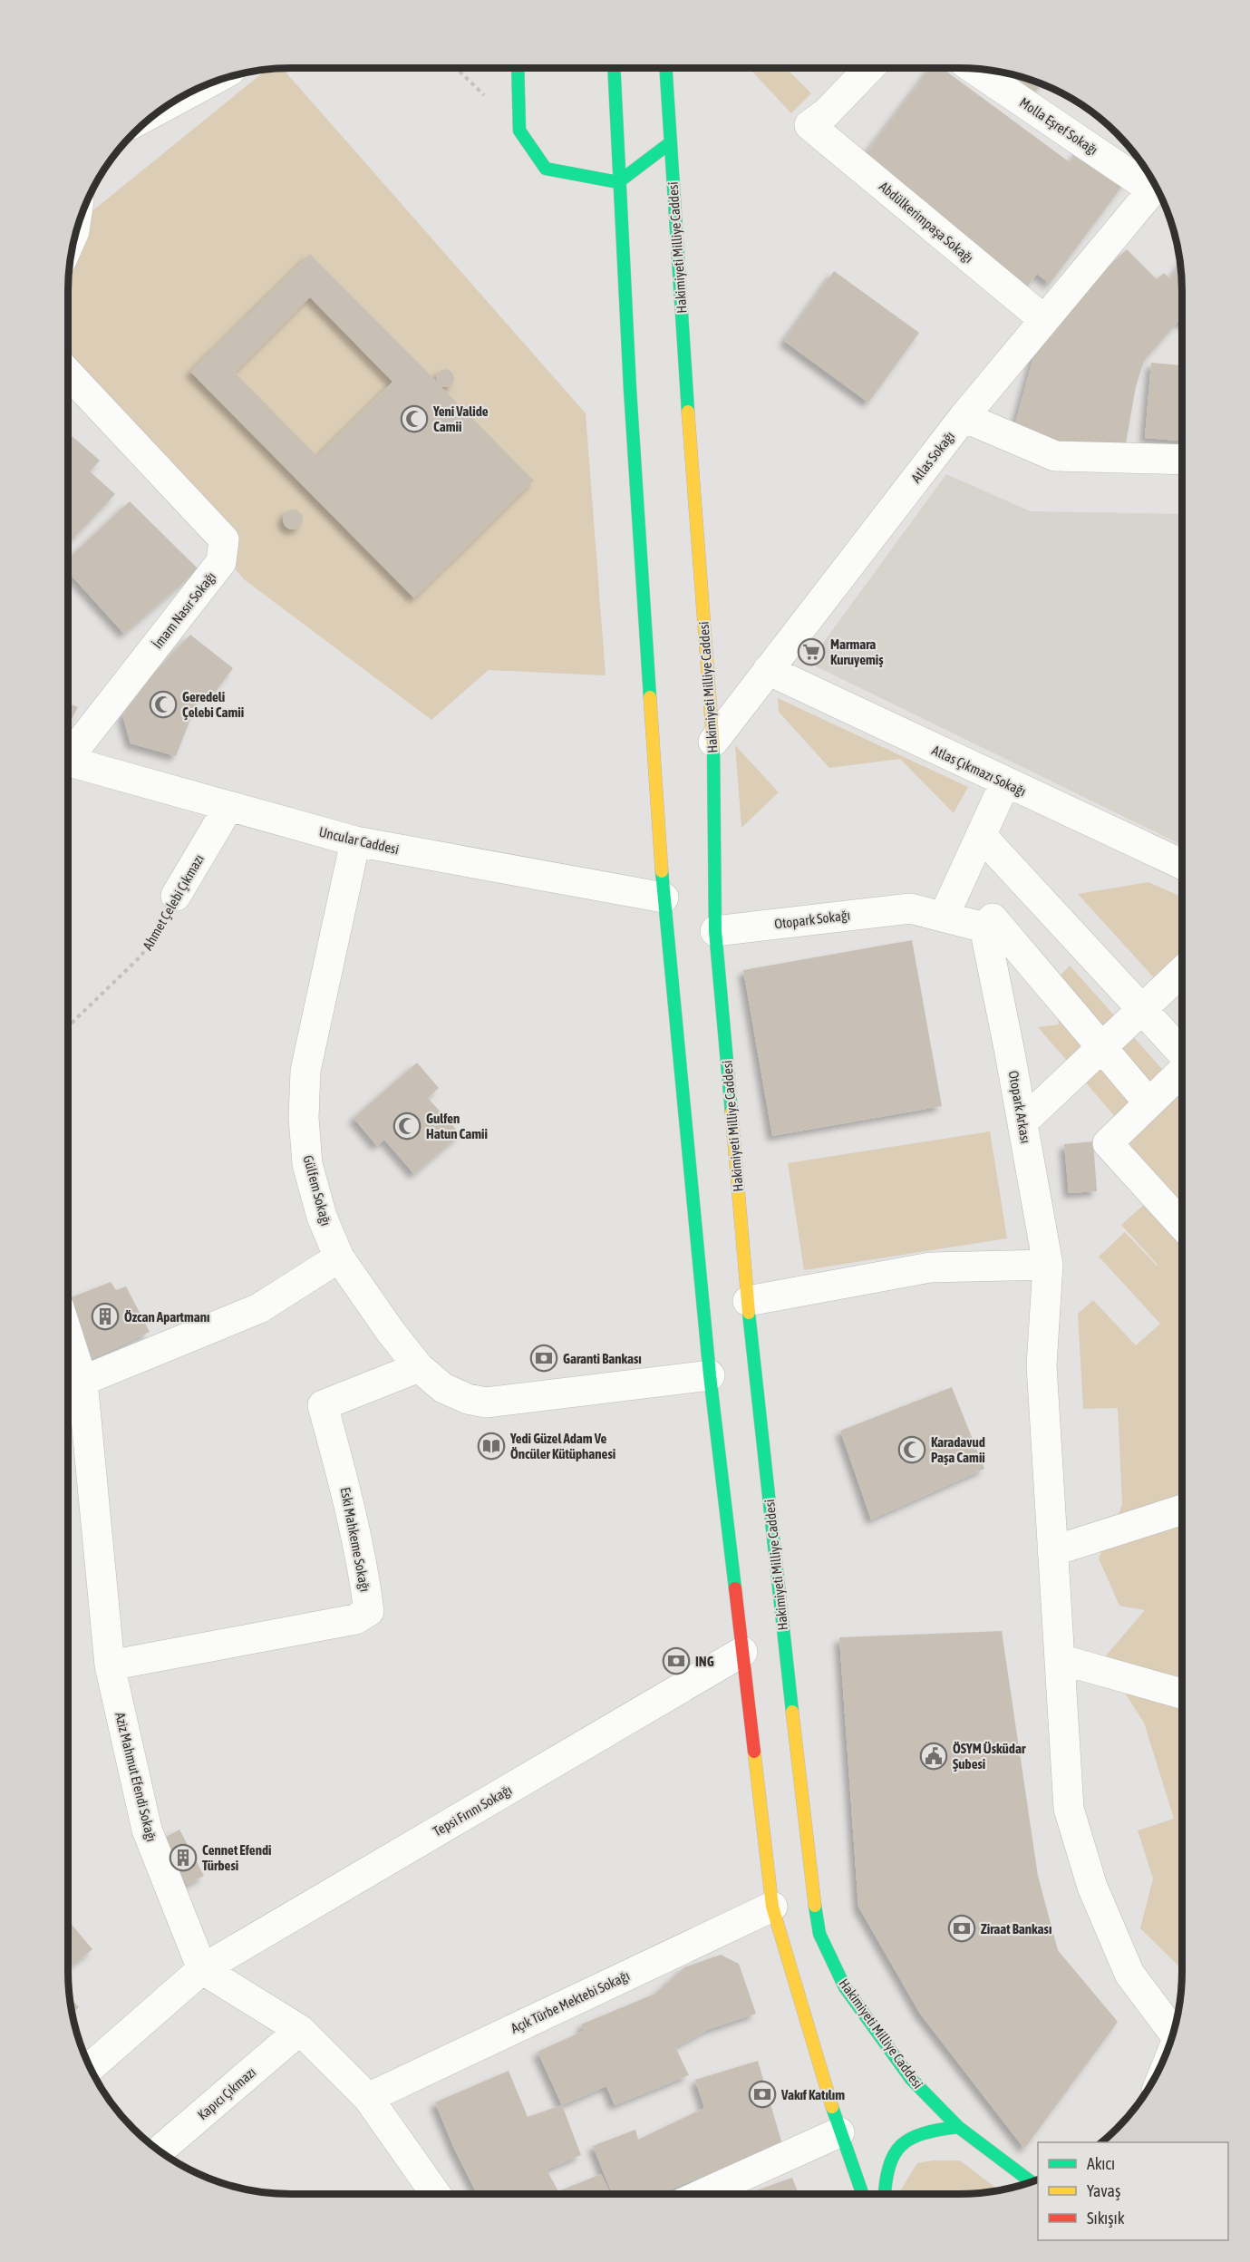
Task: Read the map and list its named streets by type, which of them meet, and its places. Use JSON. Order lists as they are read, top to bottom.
{
  "streets": {
    "main road": ["Hakimiyeti Milliye Caddesi"],
    "street": [
      "Molla Eşref Sokağı",
      "Abdülkerimpaşa Sokağı",
      "Atlas Sokağı",
      "İmam Nasır Sokağı",
      "Atlas Çıkmazı Sokağı",
      "Uncular Caddesi",
      "Ahmet Çelebi Çıkmazı",
      "Otopark Sokağı",
      "Otopark Arkası",
      "Gülfem Sokağı",
      "Eski Mahkeme Sokağı",
      "Aziz Mahmut Efendi Sokağı",
      "Tepsi Fırını Sokağı",
      "Açık Türbe Mektebi Sokağı",
      "Kapıcı Çıkmazı"
    ]
  },
  "crossings": [
    ["Abdülkerimpaşa Sokağı", "Atlas Sokağı"],
    ["Hakimiyeti Milliye Caddesi", "Atlas Sokağı"],
    ["Hakimiyeti Milliye Caddesi", "Otopark Sokağı"],
    ["Atlas Sokağı", "Atlas Çıkmazı Sokağı"],
    ["Uncular Caddesi", "Ahmet Çelebi Çıkmazı"],
    ["Uncular Caddesi", "Gülfem Sokağı"],
    ["Eski Mahkeme Sokağı", "Aziz Mahmut Efendi Sokağı"],
    ["Aziz Mahmut Efendi Sokağı", "Tepsi Fırını Sokağı"]
  ],
  "places": {
    "mosque": [
      "Yeni Valide Camii",
      "Geredeli Çelebi Camii",
      "Gulfen Hatun Camii",
      "Karadavud Paşa Camii"
    ],
    "supermarket": ["Marmara Kuruyemiş"],
    "building": ["Özcan Apartmanı", "Cennet Efendi Türbesi"],
    "bank": [
      "Garanti Bankası",
      "ING",
      "Ziraat Bankası",
      "Vakıf Katılım"
    ],
    "library": ["Yedi Güzel Adam Ve Öncüler Kütüphanesi"],
    "public building": ["ÖSYM Üsküdar Şubesi"]
  },
  "legend": ["Akıcı", "Yavaş", "Sıkışık"]
}
